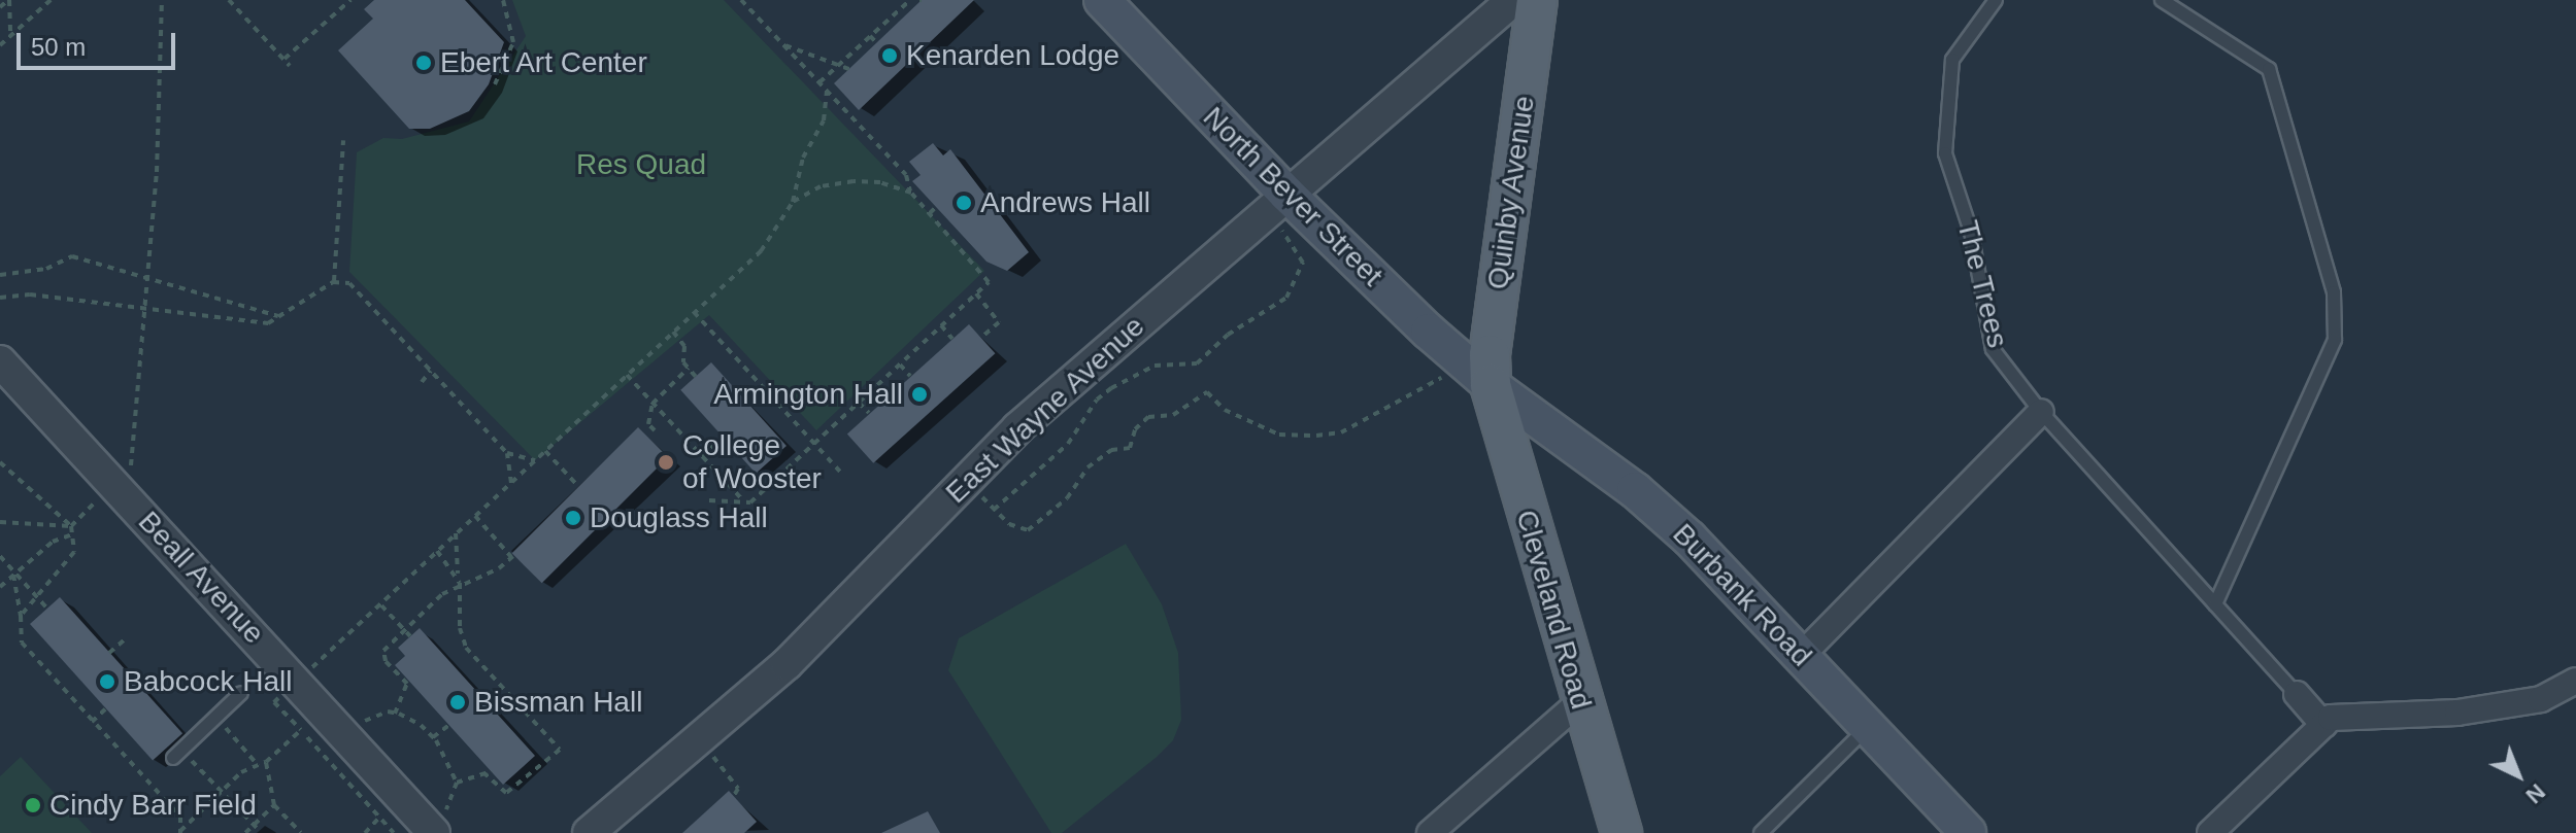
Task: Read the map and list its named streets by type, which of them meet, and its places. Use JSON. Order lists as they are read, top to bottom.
{
  "streets": {
    "main road": [
      "Quinby Avenue",
      "North Bever Street",
      "Burbank Road",
      "Cleveland Road"
    ],
    "street": ["The Trees", "East Wayne Avenue", "Beall Avenue"]
  },
  "crossings": [
    ["Quinby Avenue", "North Bever Street"],
    ["Quinby Avenue", "Burbank Road"],
    ["Quinby Avenue", "Cleveland Road"],
    ["North Bever Street", "East Wayne Avenue"],
    ["North Bever Street", "Burbank Road"],
    ["North Bever Street", "Cleveland Road"],
    ["Burbank Road", "Cleveland Road"]
  ],
  "parks": ["Res Quad"],
  "places": [
    "Kenarden Lodge",
    "Ebert Art Center",
    "Andrews Hall",
    "Armington Hall",
    "College of Wooster",
    "Douglass Hall",
    "Babcock Hall",
    "Bissman Hall",
    "Cindy Barr Field"
  ],
  "scale_bar": "50 m",
  "north": "bottom right"
}
